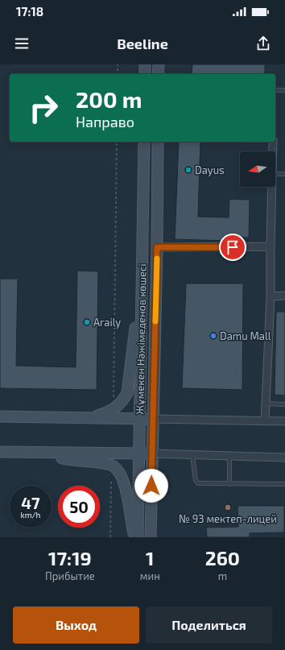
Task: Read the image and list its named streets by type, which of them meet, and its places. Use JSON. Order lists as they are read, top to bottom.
{
  "streets": {
    "main road": ["Жұмекен Нәжімеденов көшесі"]
  },
  "places": [
    "Dayus",
    "Araily",
    "Damu Mall",
    "№ 93 мектеп-лицей"
  ],
  "north": "left",
  "page": {
    "status": "17:18",
    "header": "Beeline",
    "turn": ["200 m", "Направо"],
    "speed": "47 km/h",
    "limit": "50",
    "eta": [
      "17:19",
      "Прибытие",
      "1",
      "мин",
      "260",
      "m"
    ],
    "buttons": ["Выход", "Поделиться"]
  }
}
